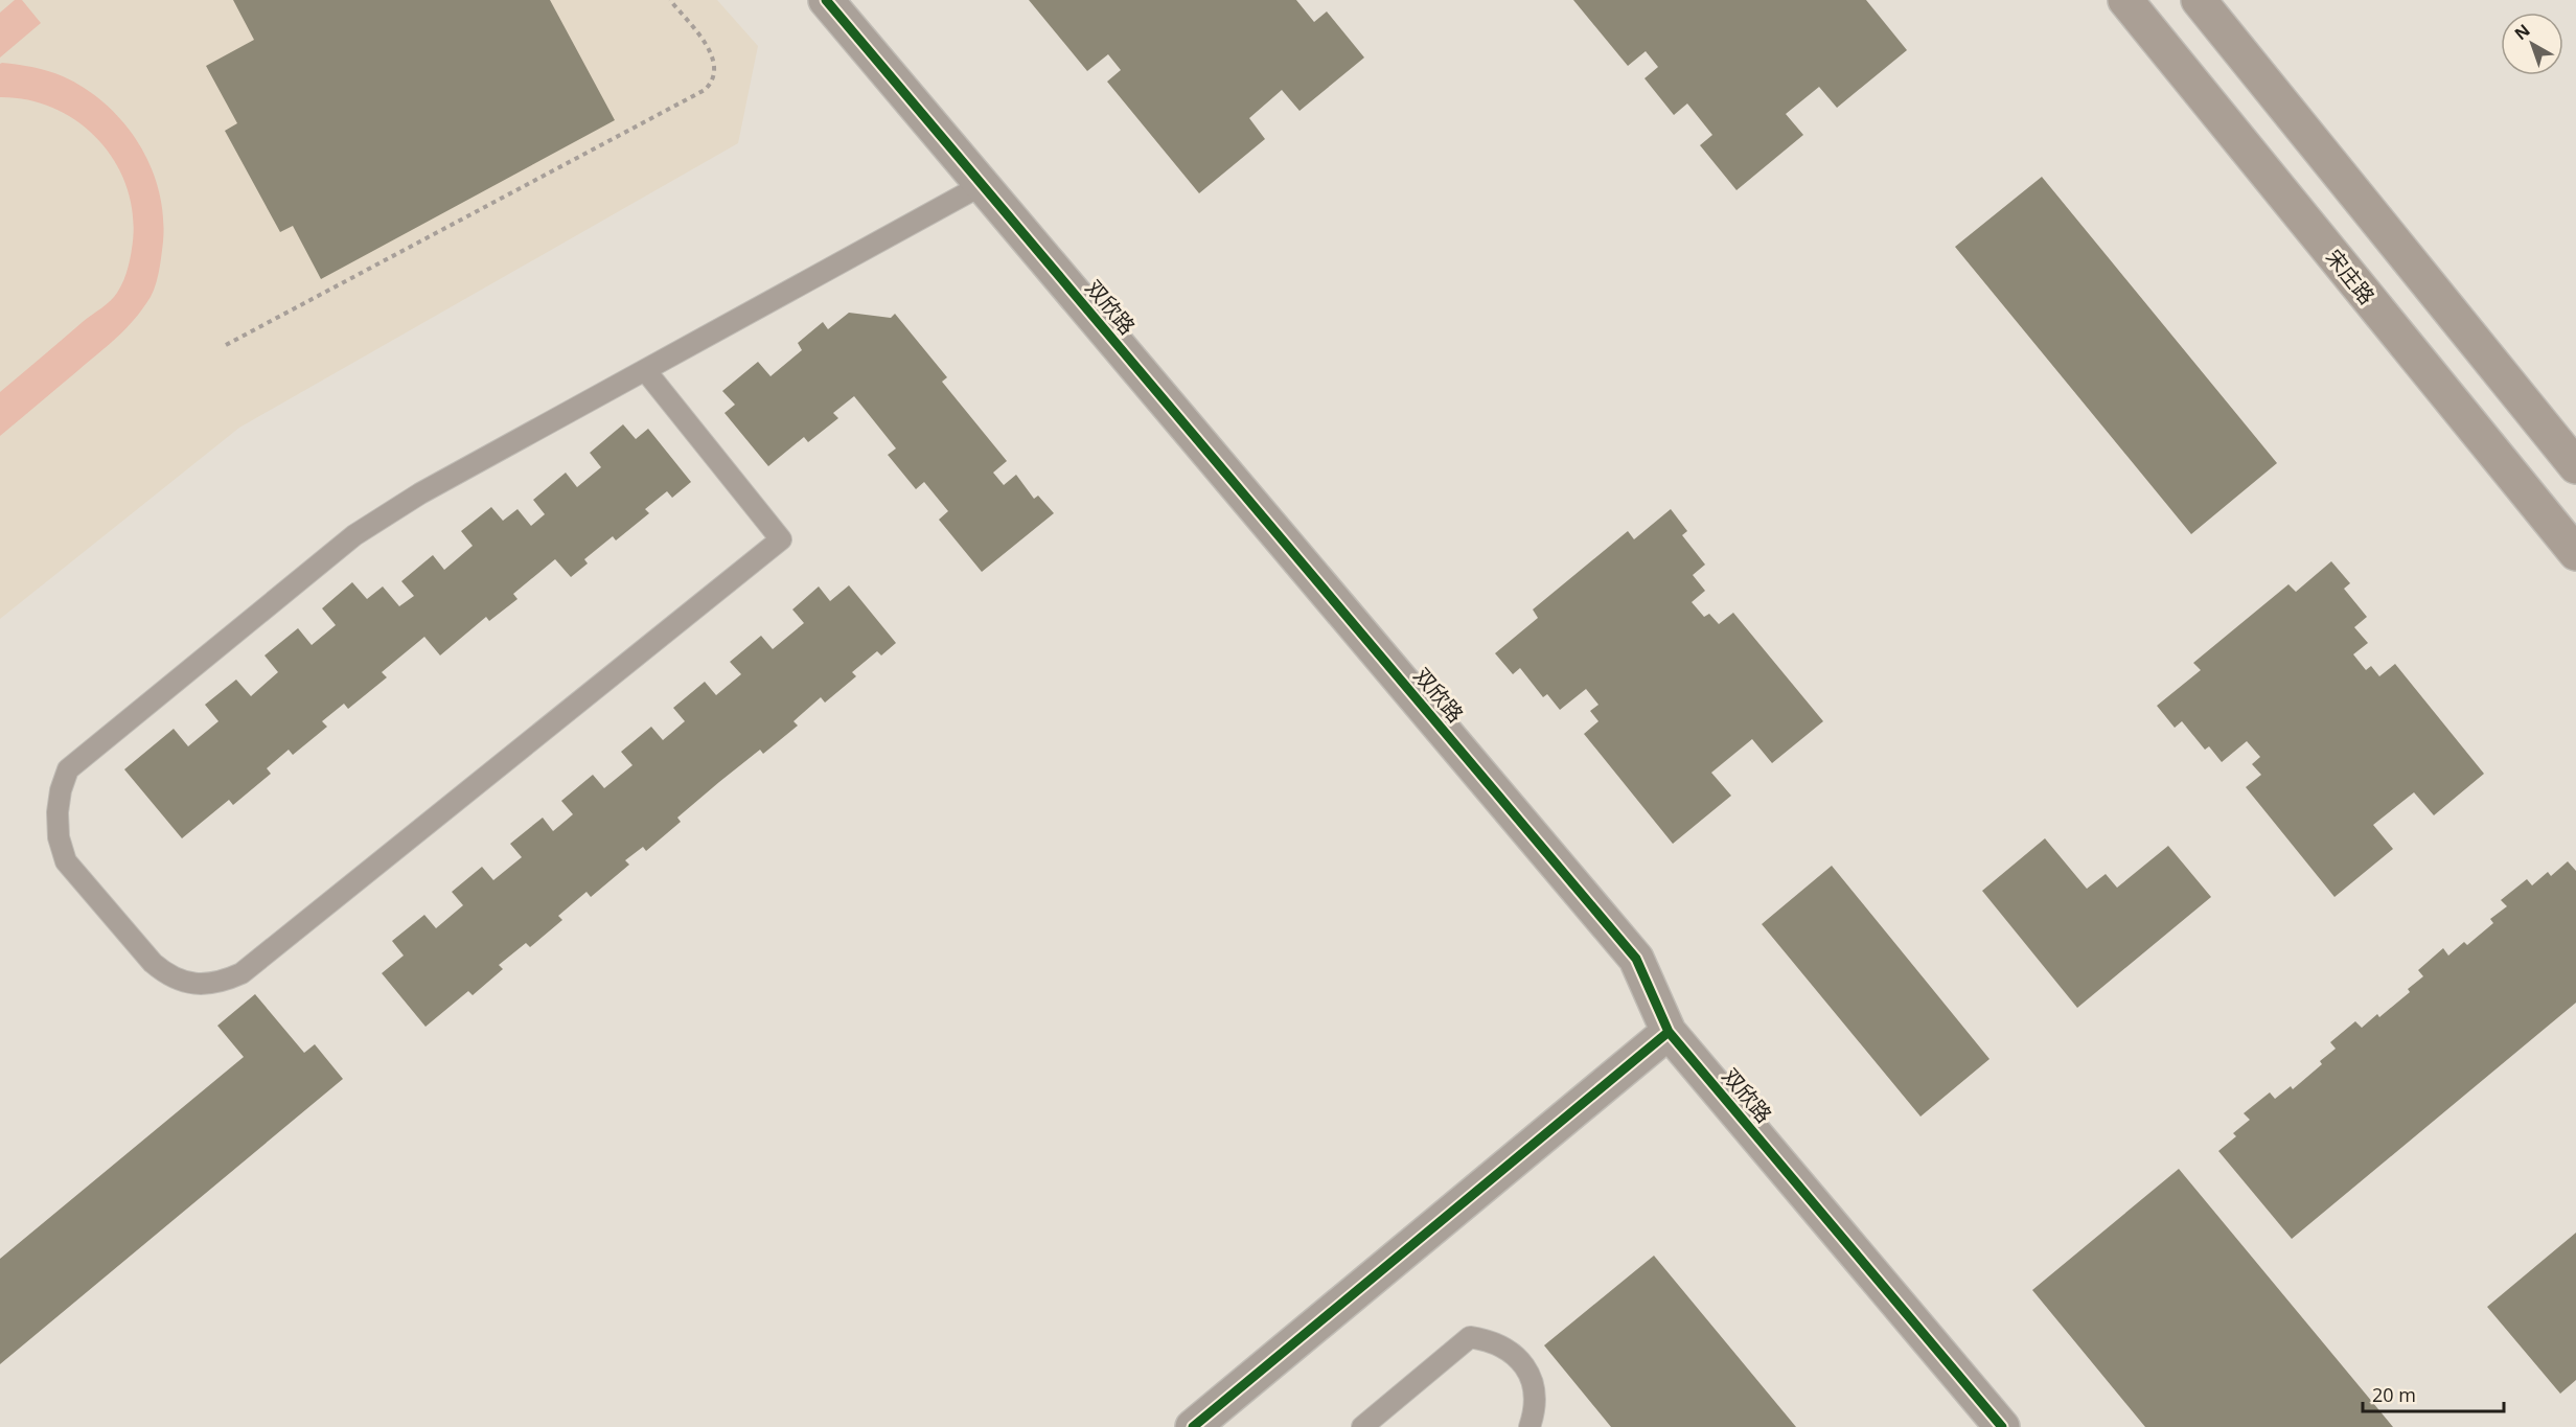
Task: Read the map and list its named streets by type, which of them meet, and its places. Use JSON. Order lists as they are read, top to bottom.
{
  "streets": {
    "main road": ["宋庄路"],
    "street": ["双欣路"]
  },
  "scale_bar": "20 m",
  "north": "top left"
}
